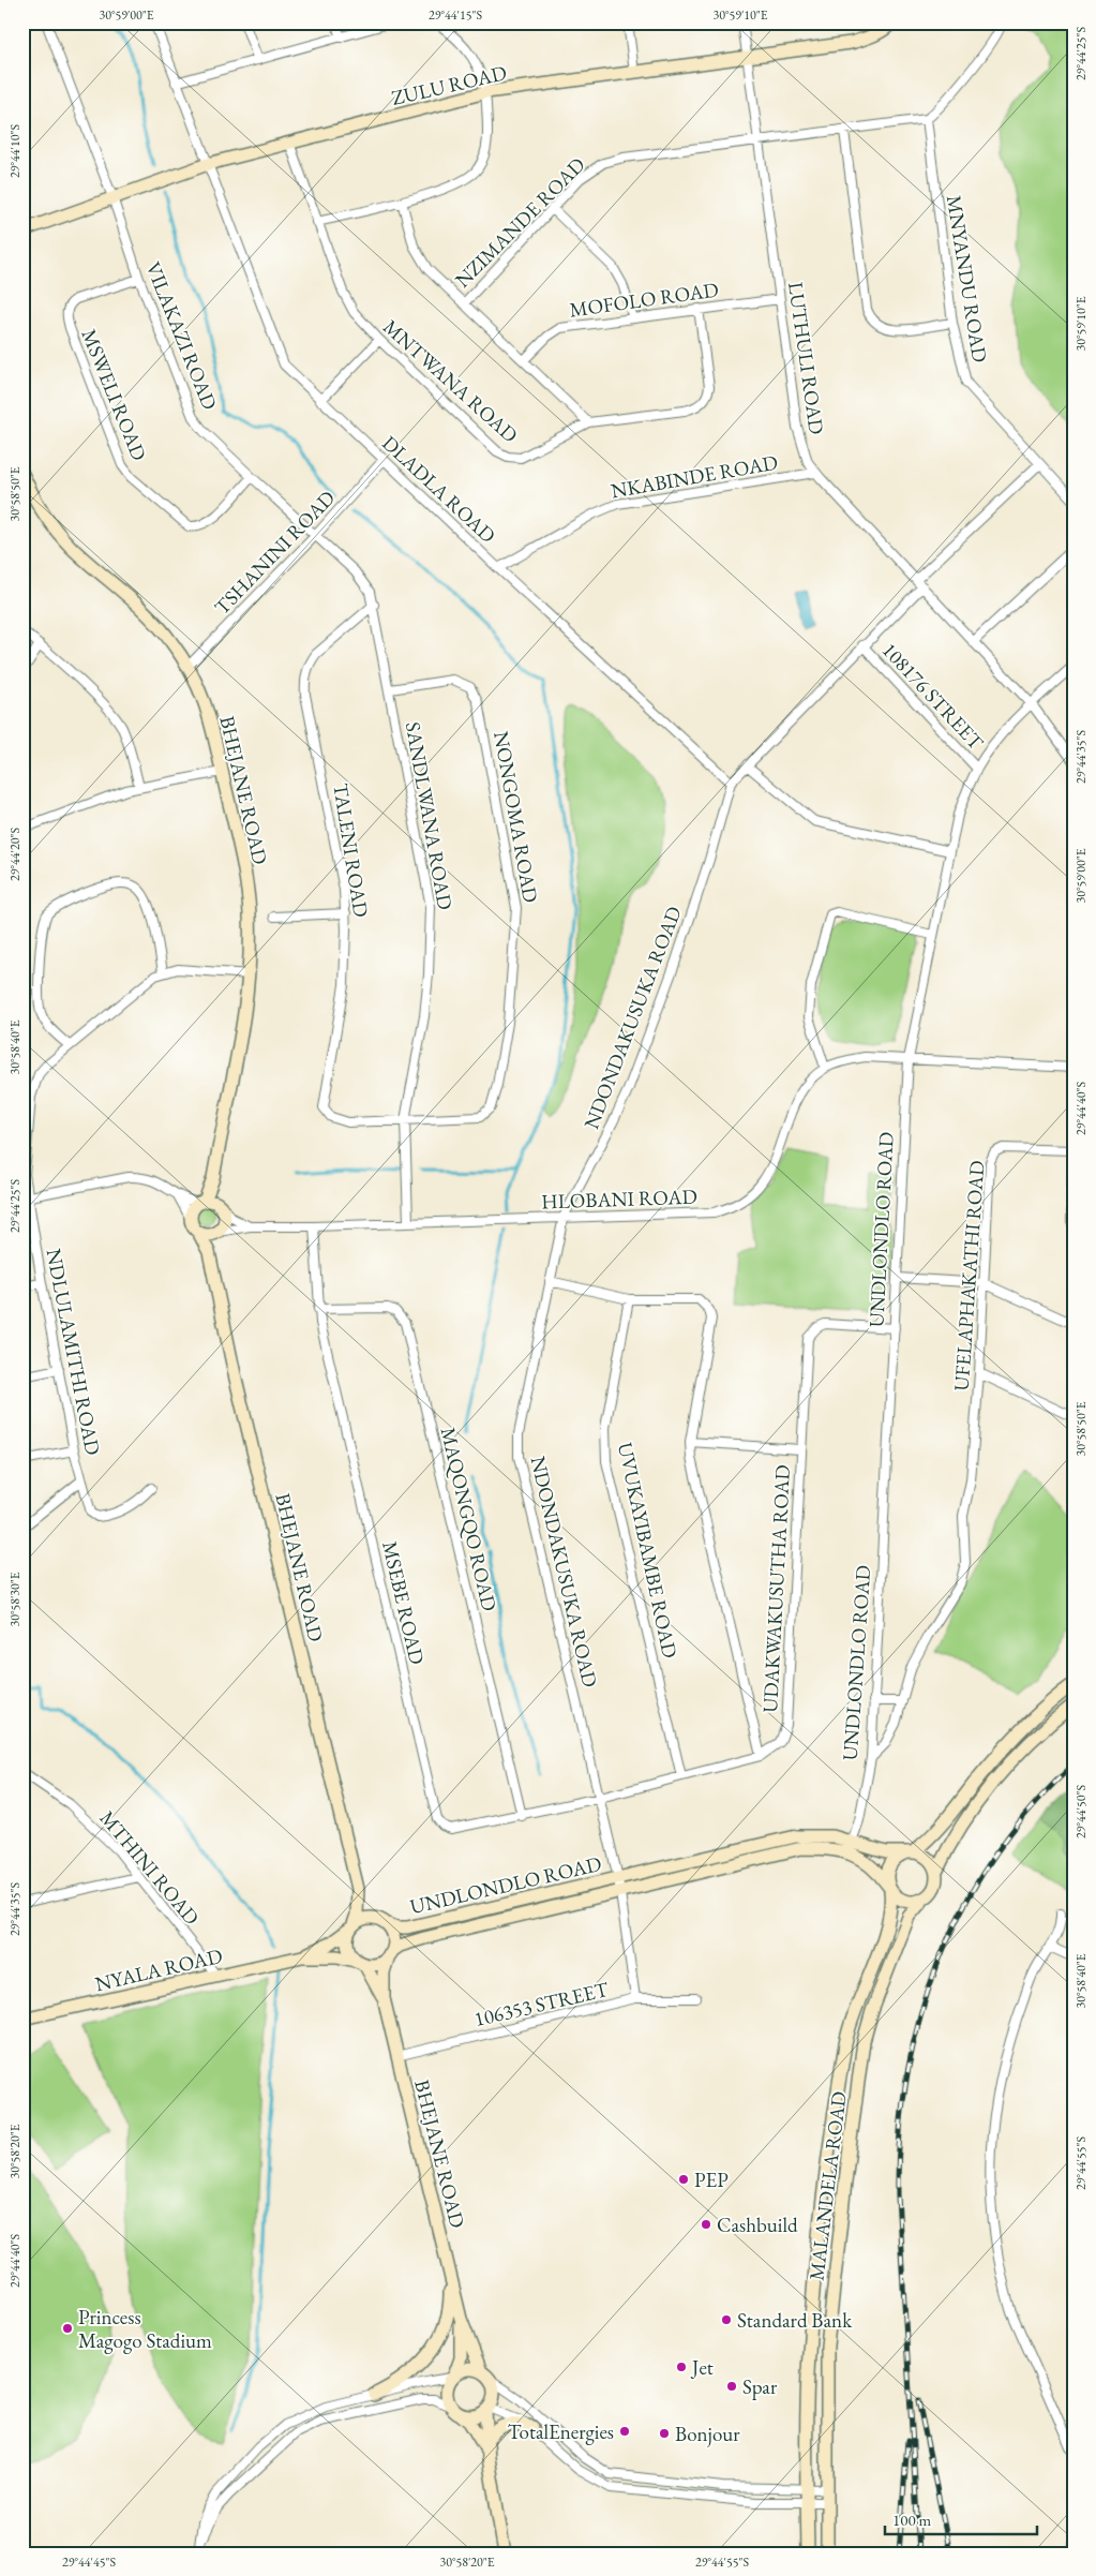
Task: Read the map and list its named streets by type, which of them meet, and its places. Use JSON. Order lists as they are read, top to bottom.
{
  "streets": {
    "street": [
      "ZULU ROAD",
      "NZIMANDE ROAD",
      "MNYANDU ROAD",
      "MOFOLO ROAD",
      "VILAKAZI ROAD",
      "LUTHULI ROAD",
      "MNTWANA ROAD",
      "MSWELI ROAD",
      "NKABINDE ROAD",
      "DLADLA ROAD",
      "TSHANINI ROAD",
      "108176 STREET",
      "BHEJANE ROAD",
      "SANDLWANA ROAD",
      "NONGOMA ROAD",
      "TALENI ROAD",
      "NDONDAKUSUKA ROAD",
      "HLOBANI ROAD",
      "UNDLONDLO ROAD",
      "UFELAPHAKATHI ROAD",
      "NDLULAMITHI ROAD",
      "MAQONGQO ROAD",
      "UVUKAYIBAMBE ROAD",
      "UDAKWAKUSUTHA ROAD",
      "MSEBE ROAD",
      "MTHINI ROAD",
      "NYALA ROAD",
      "106353 STREET",
      "MALANDELA ROAD"
    ]
  },
  "crossings": [
    ["ZULU ROAD", "VILAKAZI ROAD"],
    ["ZULU ROAD", "LUTHULI ROAD"],
    ["ZULU ROAD", "MNTWANA ROAD"],
    ["ZULU ROAD", "DLADLA ROAD"],
    ["NZIMANDE ROAD", "MNYANDU ROAD"],
    ["NZIMANDE ROAD", "LUTHULI ROAD"],
    ["MOFOLO ROAD", "LUTHULI ROAD"],
    ["MOFOLO ROAD", "MNTWANA ROAD"],
    ["VILAKAZI ROAD", "MSWELI ROAD"],
    ["VILAKAZI ROAD", "TSHANINI ROAD"],
    ["VILAKAZI ROAD", "SANDLWANA ROAD"],
    ["LUTHULI ROAD", "NKABINDE ROAD"],
    ["LUTHULI ROAD", "NDONDAKUSUKA ROAD"],
    ["LUTHULI ROAD", "UNDLONDLO ROAD"],
    ["NKABINDE ROAD", "DLADLA ROAD"],
    ["DLADLA ROAD", "TSHANINI ROAD"],
    ["DLADLA ROAD", "NDONDAKUSUKA ROAD"],
    ["TSHANINI ROAD", "BHEJANE ROAD"],
    ["TSHANINI ROAD", "SANDLWANA ROAD"],
    ["108176 STREET", "NDONDAKUSUKA ROAD"],
    ["108176 STREET", "UNDLONDLO ROAD"],
    ["BHEJANE ROAD", "HLOBANI ROAD"],
    ["BHEJANE ROAD", "UNDLONDLO ROAD"],
    ["BHEJANE ROAD", "NYALA ROAD"],
    ["BHEJANE ROAD", "106353 STREET"],
    ["SANDLWANA ROAD", "NONGOMA ROAD"],
    ["SANDLWANA ROAD", "TALENI ROAD"],
    ["SANDLWANA ROAD", "HLOBANI ROAD"],
    ["NONGOMA ROAD", "TALENI ROAD"],
    ["NDONDAKUSUKA ROAD", "HLOBANI ROAD"],
    ["NDONDAKUSUKA ROAD", "UNDLONDLO ROAD"],
    ["NDONDAKUSUKA ROAD", "UDAKWAKUSUTHA ROAD"],
    ["NDONDAKUSUKA ROAD", "MSEBE ROAD"],
    ["NDONDAKUSUKA ROAD", "106353 STREET"],
    ["HLOBANI ROAD", "UNDLONDLO ROAD"],
    ["HLOBANI ROAD", "MSEBE ROAD"],
    ["UNDLONDLO ROAD", "UFELAPHAKATHI ROAD"],
    ["UNDLONDLO ROAD", "UDAKWAKUSUTHA ROAD"],
    ["UNDLONDLO ROAD", "NYALA ROAD"],
    ["UNDLONDLO ROAD", "MALANDELA ROAD"],
    ["MAQONGQO ROAD", "MSEBE ROAD"],
    ["UVUKAYIBAMBE ROAD", "UDAKWAKUSUTHA ROAD"],
    ["UDAKWAKUSUTHA ROAD", "MSEBE ROAD"],
    ["MTHINI ROAD", "NYALA ROAD"]
  ],
  "places": [
    "PEP",
    "Cashbuild",
    "Standard Bank",
    "Princess Magogo Stadium",
    "Jet",
    "Spar",
    "TotalEnergies",
    "Bonjour"
  ],
  "scale_bar": "100 m",
  "coordinates": [
    "30°59'00\"E",
    "29°44'15\"S",
    "30°59'10\"E",
    "29°44'25\"S",
    "29°44'10\"S",
    "30°58'50\"E",
    "29°44'35\"S",
    "29°44'20\"S",
    "30°58'40\"E",
    "29°44'40\"S",
    "30°58'30\"E",
    "29°44'50\"S",
    "30°58'20\"E",
    "29°44'55\"S",
    "29°44'45\"S"
  ]
}
